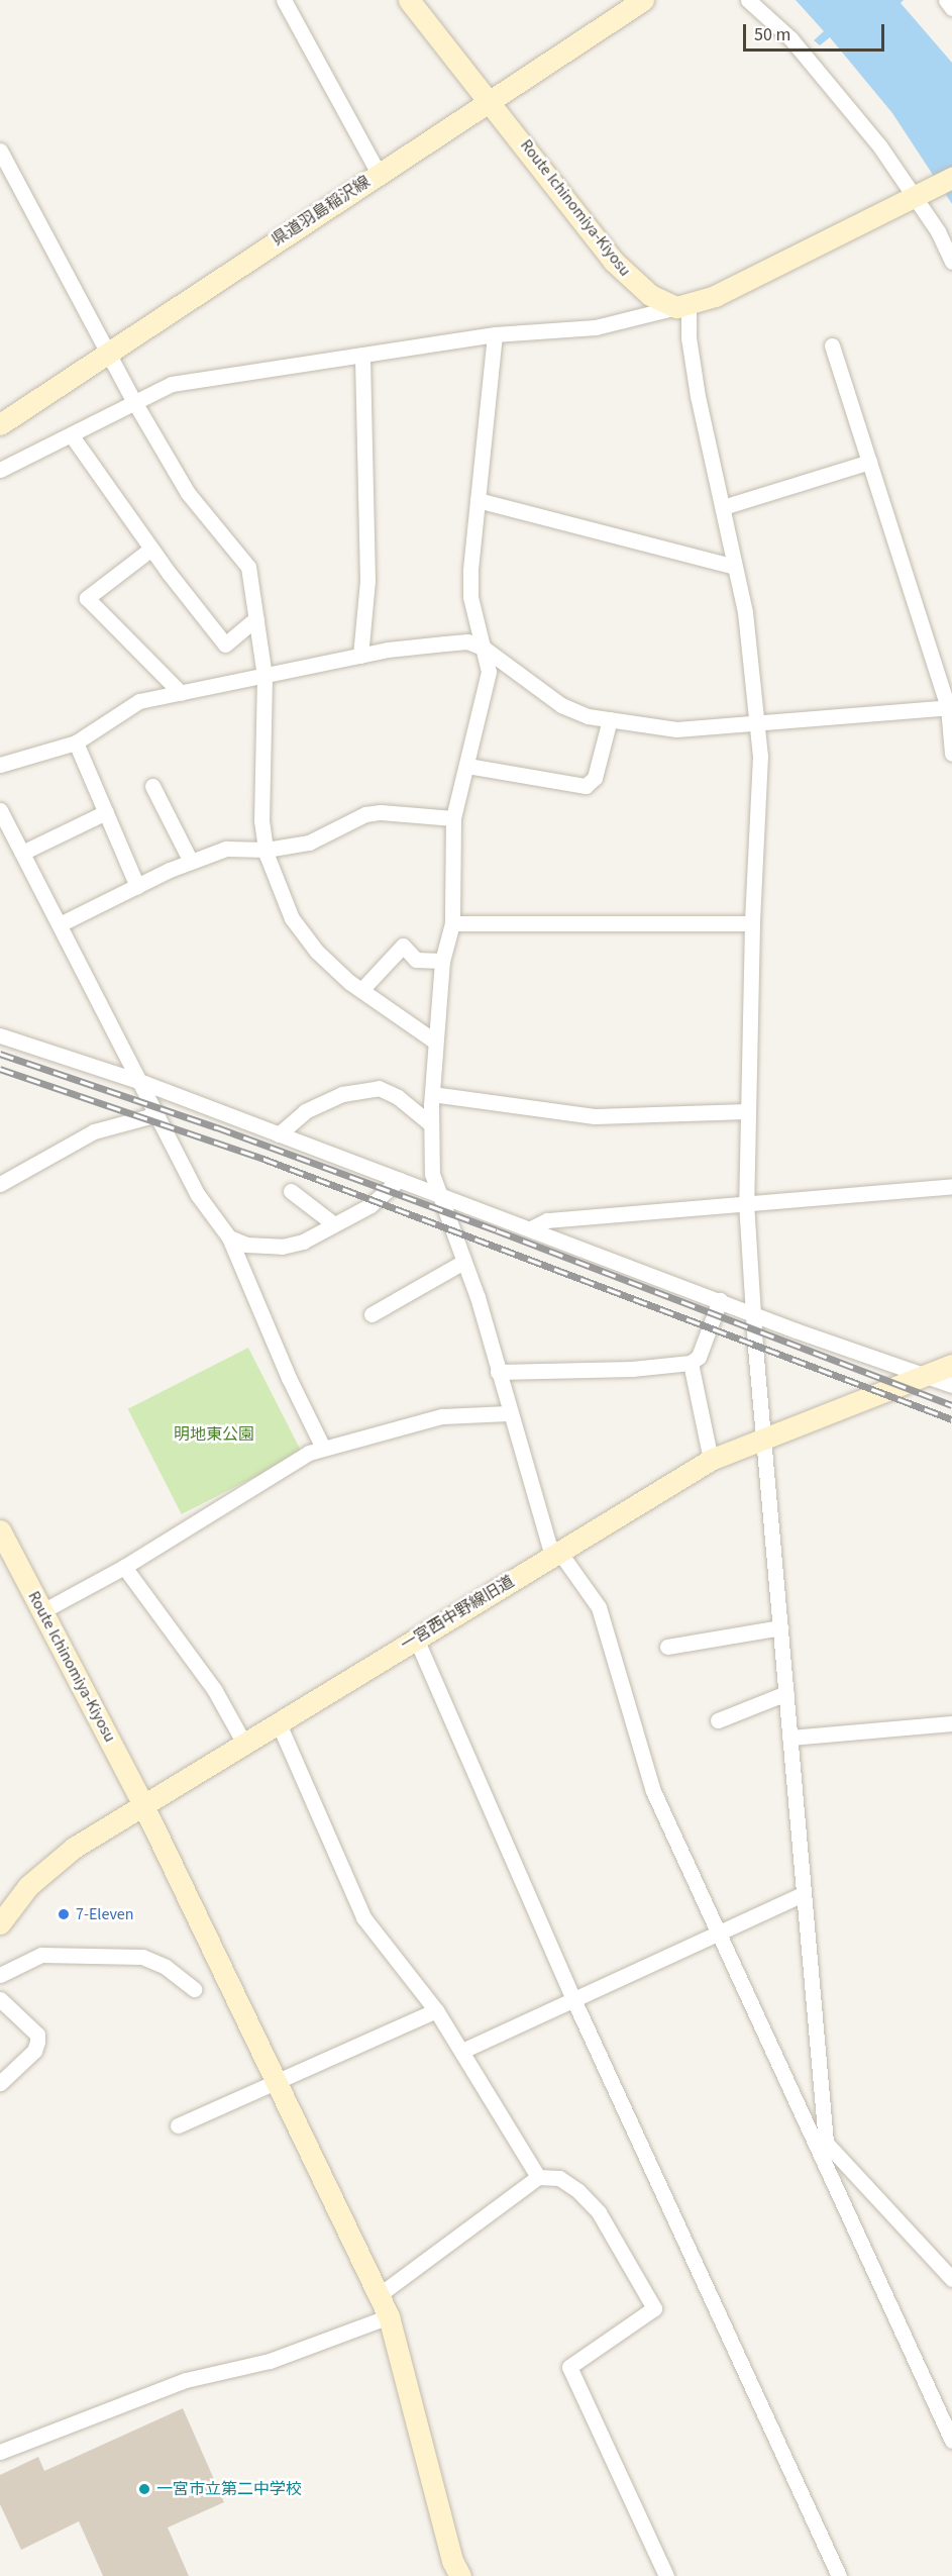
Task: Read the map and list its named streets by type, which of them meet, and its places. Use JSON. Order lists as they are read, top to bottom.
{
  "streets": {
    "street": ["Route Ichinomiya-Kiyosu", "県道羽島稲沢線", "一宮西中野線旧道"]
  },
  "crossings": [
    ["Route Ichinomiya-Kiyosu", "県道羽島稲沢線"],
    ["Route Ichinomiya-Kiyosu", "一宮西中野線旧道"]
  ],
  "parks": ["明地東公園"],
  "places": ["7-Eleven", "一宮市立第二中学校"],
  "scale_bar": "50 m"
}
